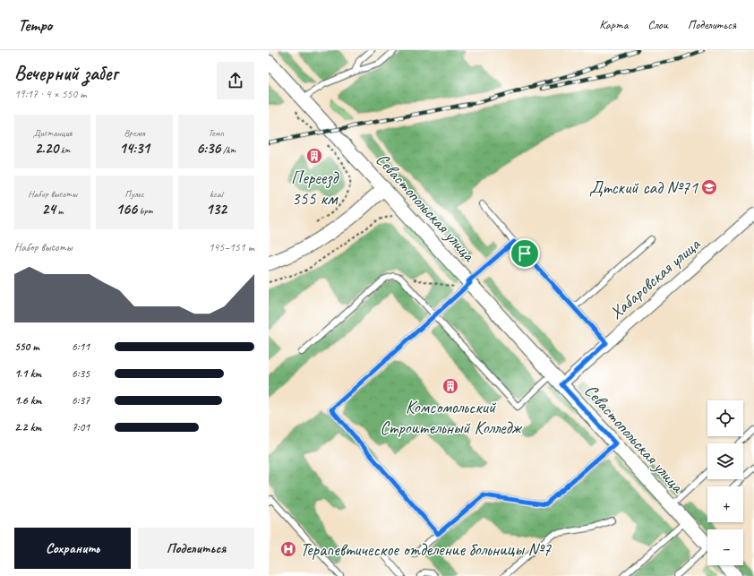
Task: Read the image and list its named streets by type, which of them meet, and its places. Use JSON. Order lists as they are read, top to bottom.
{
  "streets": {
    "street": ["Севастопольская улица", "Хабаровская улица"]
  },
  "crossings": [
    ["Севастопольская улица", "Хабаровская улица"]
  ],
  "places": {
    "building": ["Переезд 355 км", "Комсомольский Строительный Колледж"],
    "school or university": ["Дтский сад №71"],
    "hospital": ["Терапевтическое отделение больницы №7"]
  },
  "page": {
    "header": "Tempo",
    "nav": ["Карта", "Слои", "Поделиться"],
    "heading": ["Вечерний забег", "19:17 · 4 × 550 m"],
    "stats": [
      ["Дистанция", "2.20 km"],
      ["Время", "14:31"],
      ["Темп", "6:36 /km"],
      ["Набор высоты", "24 m"],
      ["Пульс", "166 bpm"],
      ["kcal", "132"]
    ],
    "chart": ["Набор высоты", "145–151 m"],
    "list": [
      {
        "name": "550 m",
        "note": "6:11"
      },
      {
        "name": "1.1 km",
        "note": "6:35"
      },
      {
        "name": "1.6 km",
        "note": "6:37"
      },
      {
        "name": "2.2 km",
        "note": "7:01"
      }
    ],
    "map_buttons": ["+", "−"],
    "buttons": ["Сохранить", "Поделиться"]
  }
}
